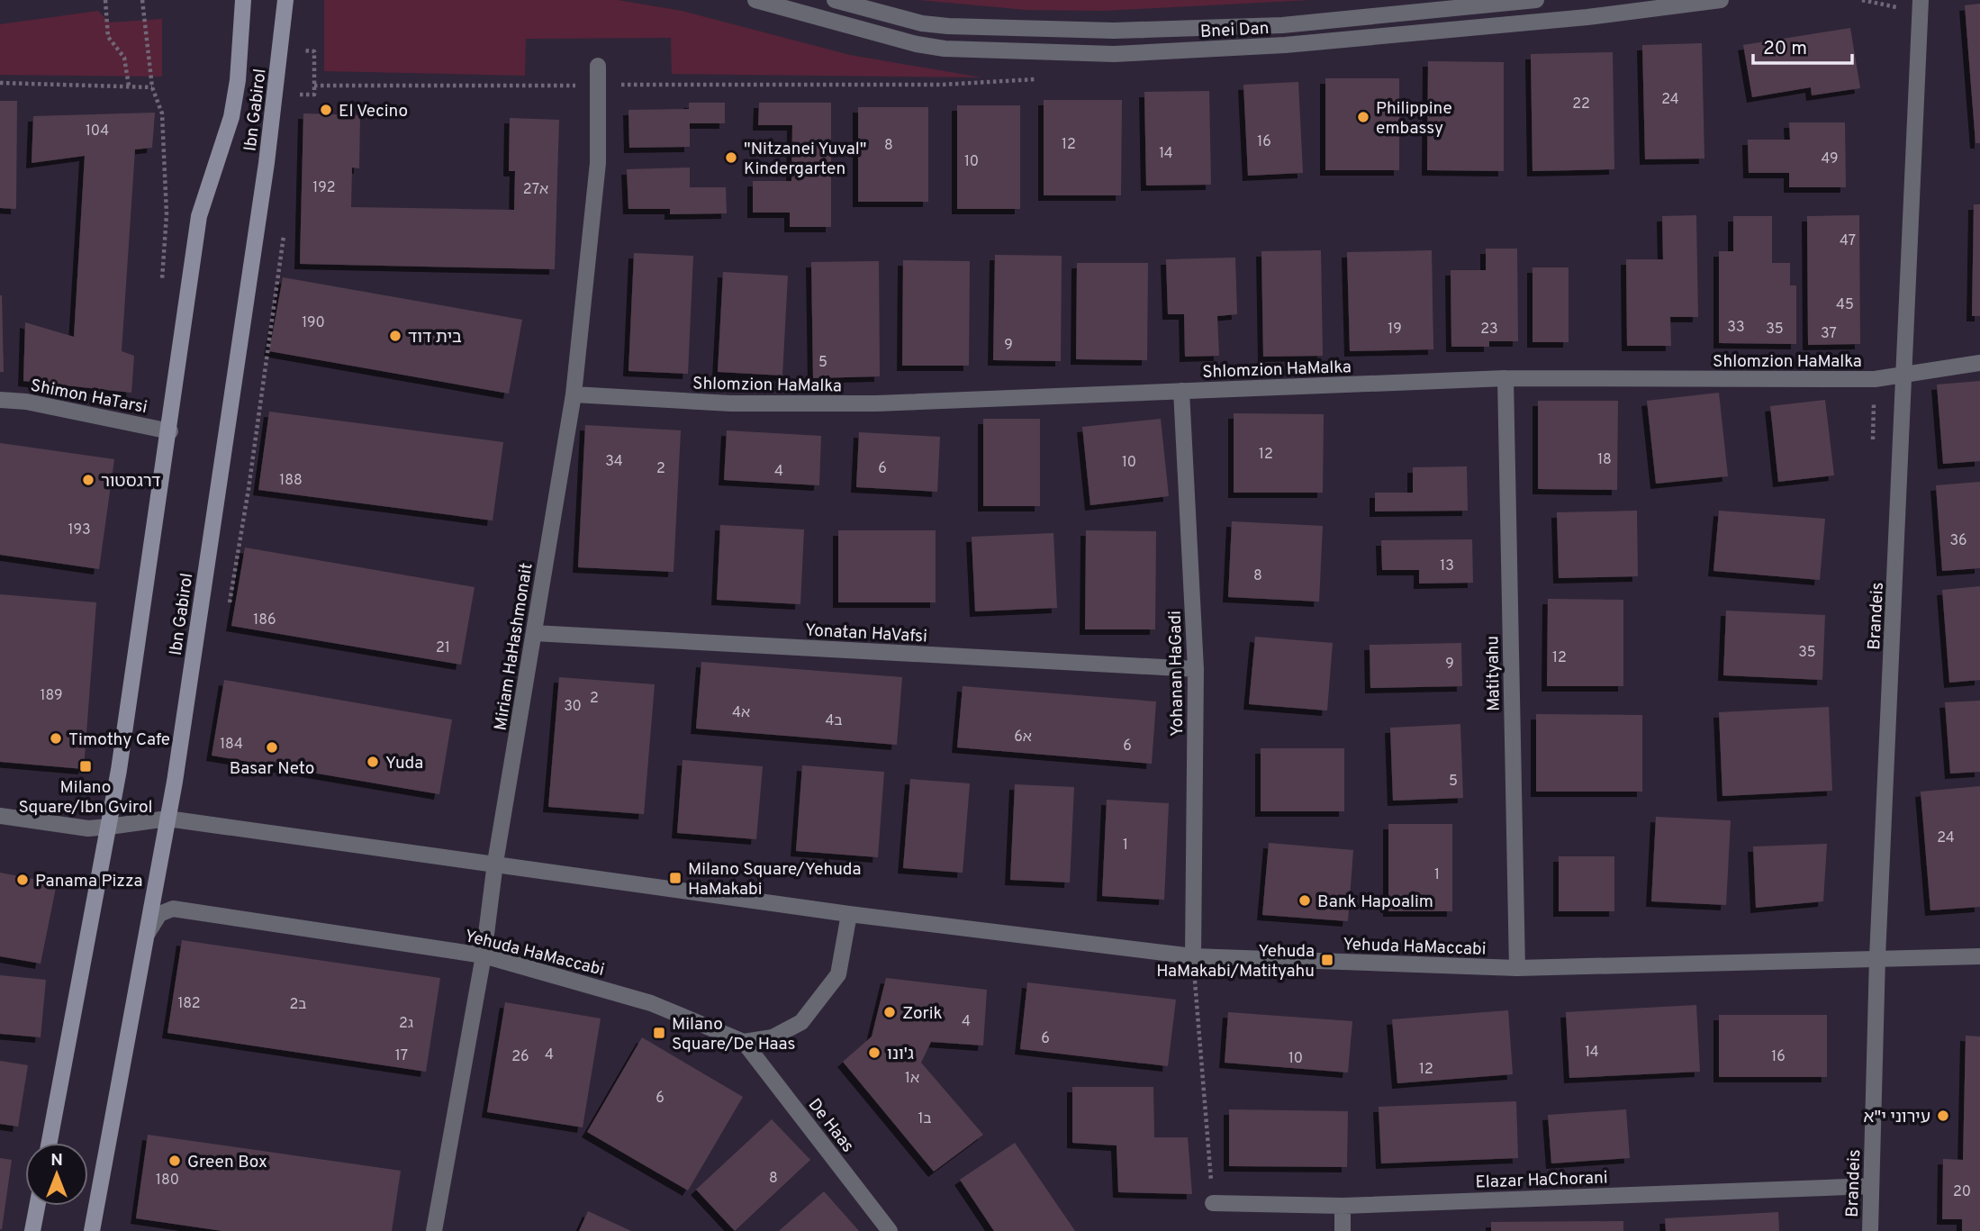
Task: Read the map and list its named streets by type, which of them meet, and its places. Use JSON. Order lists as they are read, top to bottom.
{
  "streets": {
    "main road": ["Ibn Gabirol"],
    "street": [
      "Bnei Dan",
      "Shlomzion HaMalka",
      "Shimon HaTarsi",
      "Brandeis",
      "Yonatan HaVafsi",
      "Miriam HaHashmonait",
      "Yohanan HaGadi",
      "Matityahu",
      "Yehuda HaMaccabi",
      "De Haas",
      "Elazar HaChorani"
    ]
  },
  "crossings": [
    ["Ibn Gabirol", "Shimon HaTarsi"],
    ["Ibn Gabirol", "Yehuda HaMaccabi"],
    ["Shlomzion HaMalka", "Brandeis"],
    ["Shlomzion HaMalka", "Miriam HaHashmonait"],
    ["Shlomzion HaMalka", "Yohanan HaGadi"],
    ["Shlomzion HaMalka", "Matityahu"],
    ["Brandeis", "Yehuda HaMaccabi"],
    ["Brandeis", "Elazar HaChorani"],
    ["Yonatan HaVafsi", "Miriam HaHashmonait"],
    ["Yonatan HaVafsi", "Yohanan HaGadi"],
    ["Miriam HaHashmonait", "Yehuda HaMaccabi"],
    ["Yohanan HaGadi", "Yehuda HaMaccabi"],
    ["Matityahu", "Yehuda HaMaccabi"],
    ["Yehuda HaMaccabi", "De Haas"]
  ],
  "places": {
    "other": [
      "El Vecino",
      "Philippine embassy",
      "\"Nitzanei Yuval\" Kindergarten",
      "בית דוד",
      "דרגסטור",
      "Timothy Cafe",
      "Basar Neto",
      "Yuda",
      "Panama Pizza",
      "Bank Hapoalim",
      "Zorik",
      "ג'ונו",
      "עירוני י\"א",
      "Green Box"
    ],
    "transit": [
      "Milano Square/Ibn Gvirol",
      "Milano Square/Yehuda HaMakabi",
      "Yehuda HaMakabi/Matityahu",
      "Milano Square/De Haas"
    ]
  },
  "house_numbers": [
    "24",
    "22",
    "104",
    "16",
    "12",
    "8",
    "14",
    "49",
    "10",
    "192",
    "27א",
    "47",
    "45",
    "190",
    "33",
    "19",
    "23",
    "35",
    "37",
    "9",
    "5",
    "12",
    "18",
    "34",
    "10",
    "2",
    "6",
    "4",
    "188",
    "193",
    "36",
    "13",
    "8",
    "186",
    "21",
    "35",
    "12",
    "9",
    "189",
    "2",
    "30",
    "4א",
    "4ב",
    "6א",
    "184",
    "6",
    "5",
    "24",
    "1",
    "1",
    "182",
    "2ב",
    "4",
    "2ג",
    "6",
    "14",
    "4",
    "17",
    "26",
    "16",
    "10",
    "12",
    "1א",
    "6",
    "1ב",
    "8",
    "180",
    "20"
  ],
  "scale_bar": "20 m",
  "north": "top"
}
